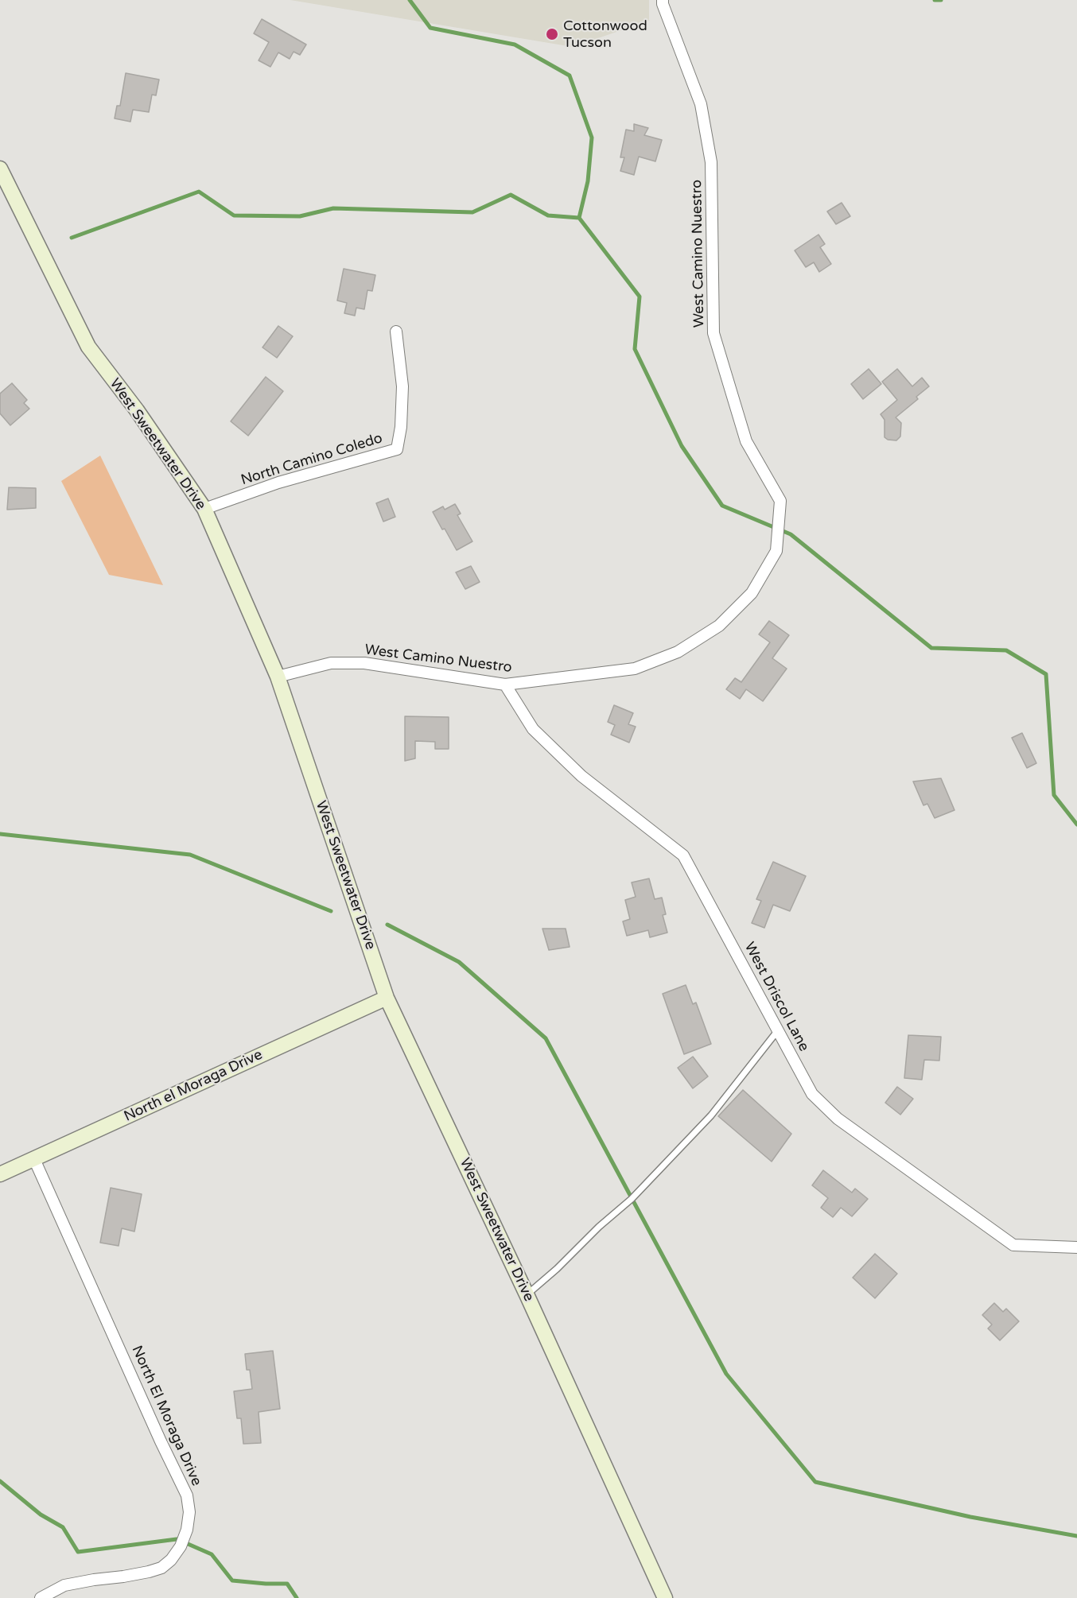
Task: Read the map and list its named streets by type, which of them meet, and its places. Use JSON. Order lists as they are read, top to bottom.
{
  "streets": {
    "street": [
      "West Camino Nuestro",
      "West Sweetwater Drive",
      "North Camino Coledo",
      "West Driscol Lane",
      "North el Moraga Drive",
      "North El Moraga Drive"
    ]
  },
  "crossings": [
    ["West Camino Nuestro", "West Sweetwater Drive"],
    ["West Camino Nuestro", "West Driscol Lane"],
    ["West Sweetwater Drive", "North Camino Coledo"],
    ["West Sweetwater Drive", "North el Moraga Drive"],
    ["North el Moraga Drive", "North El Moraga Drive"]
  ],
  "places": ["Cottonwood Tucson"]
}
